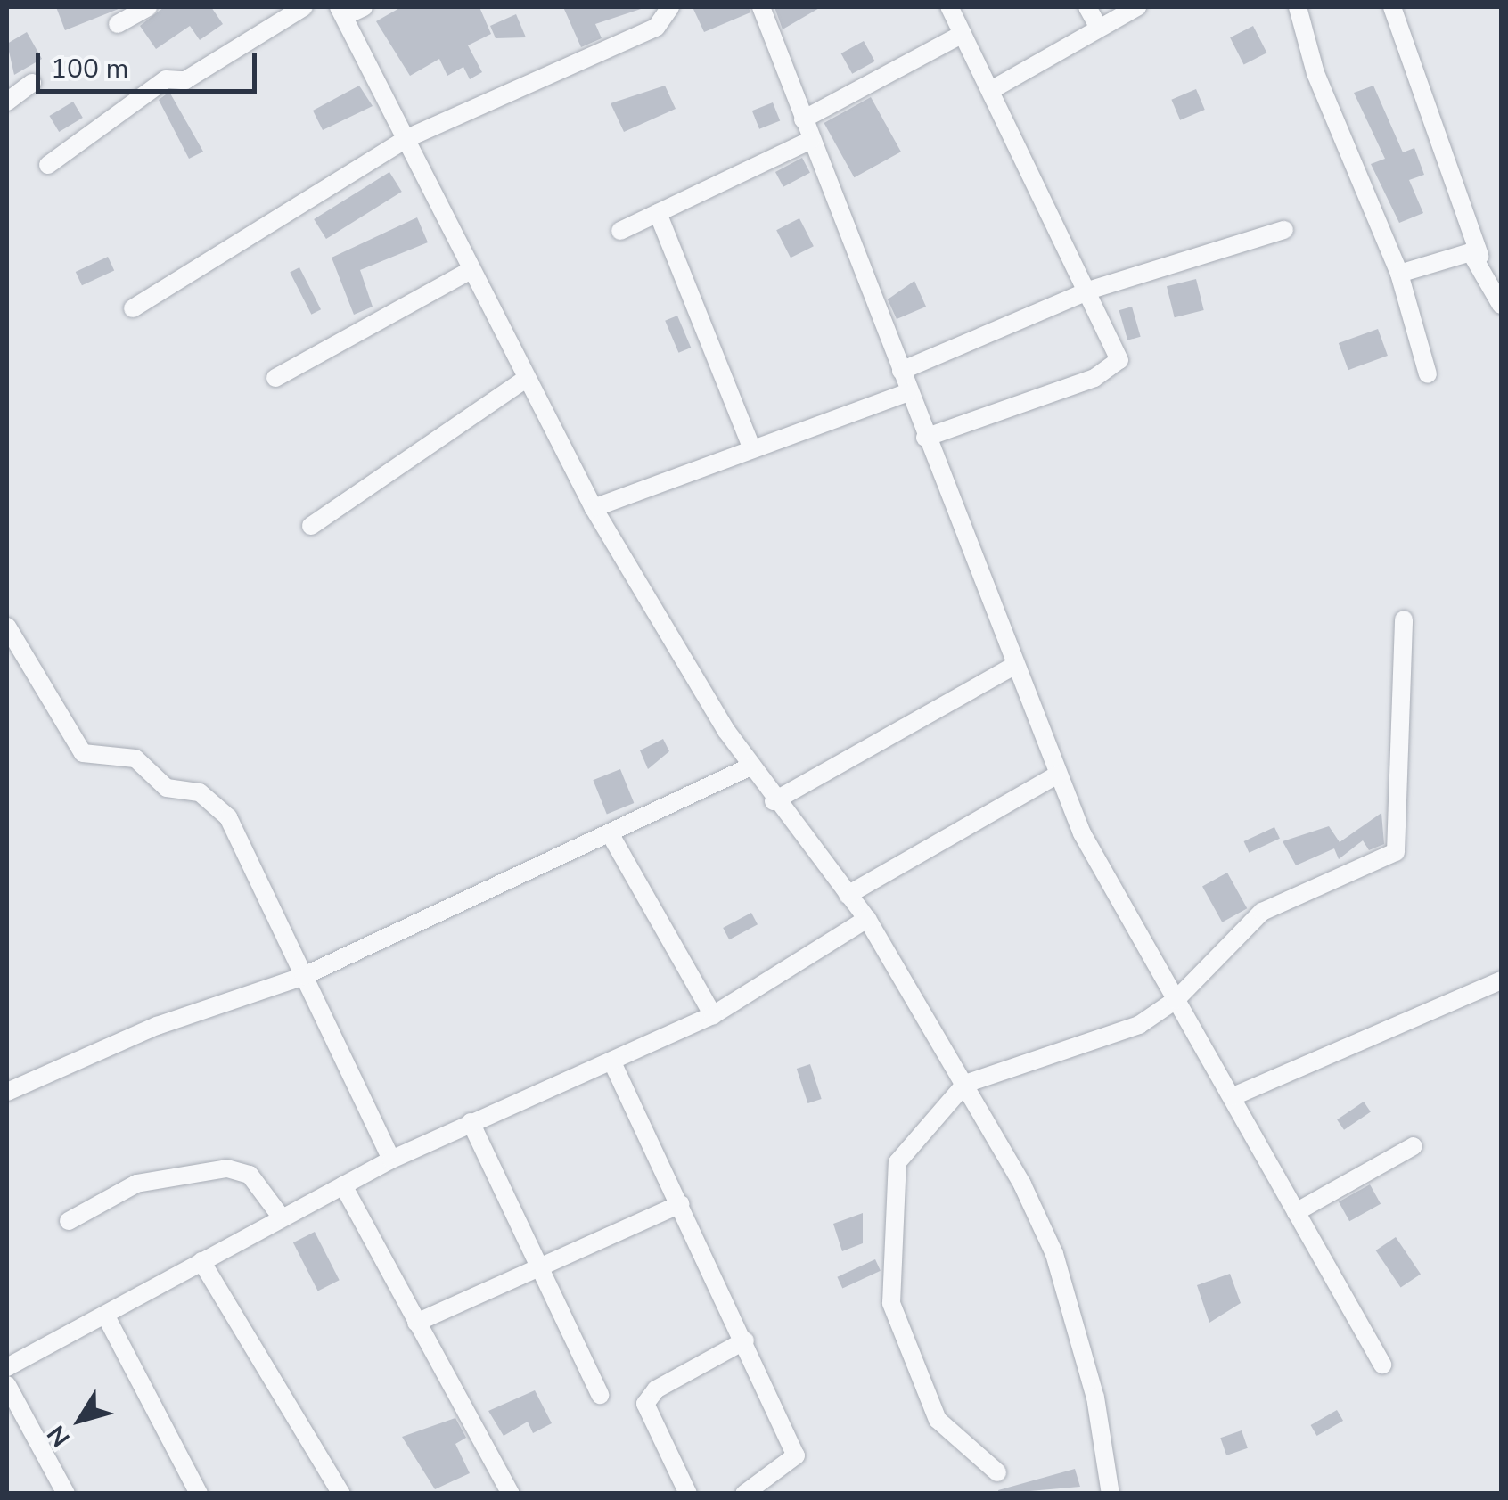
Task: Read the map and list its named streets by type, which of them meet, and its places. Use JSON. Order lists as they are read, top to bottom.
{
  "scale_bar": "100 m",
  "north": "bottom left"
}
